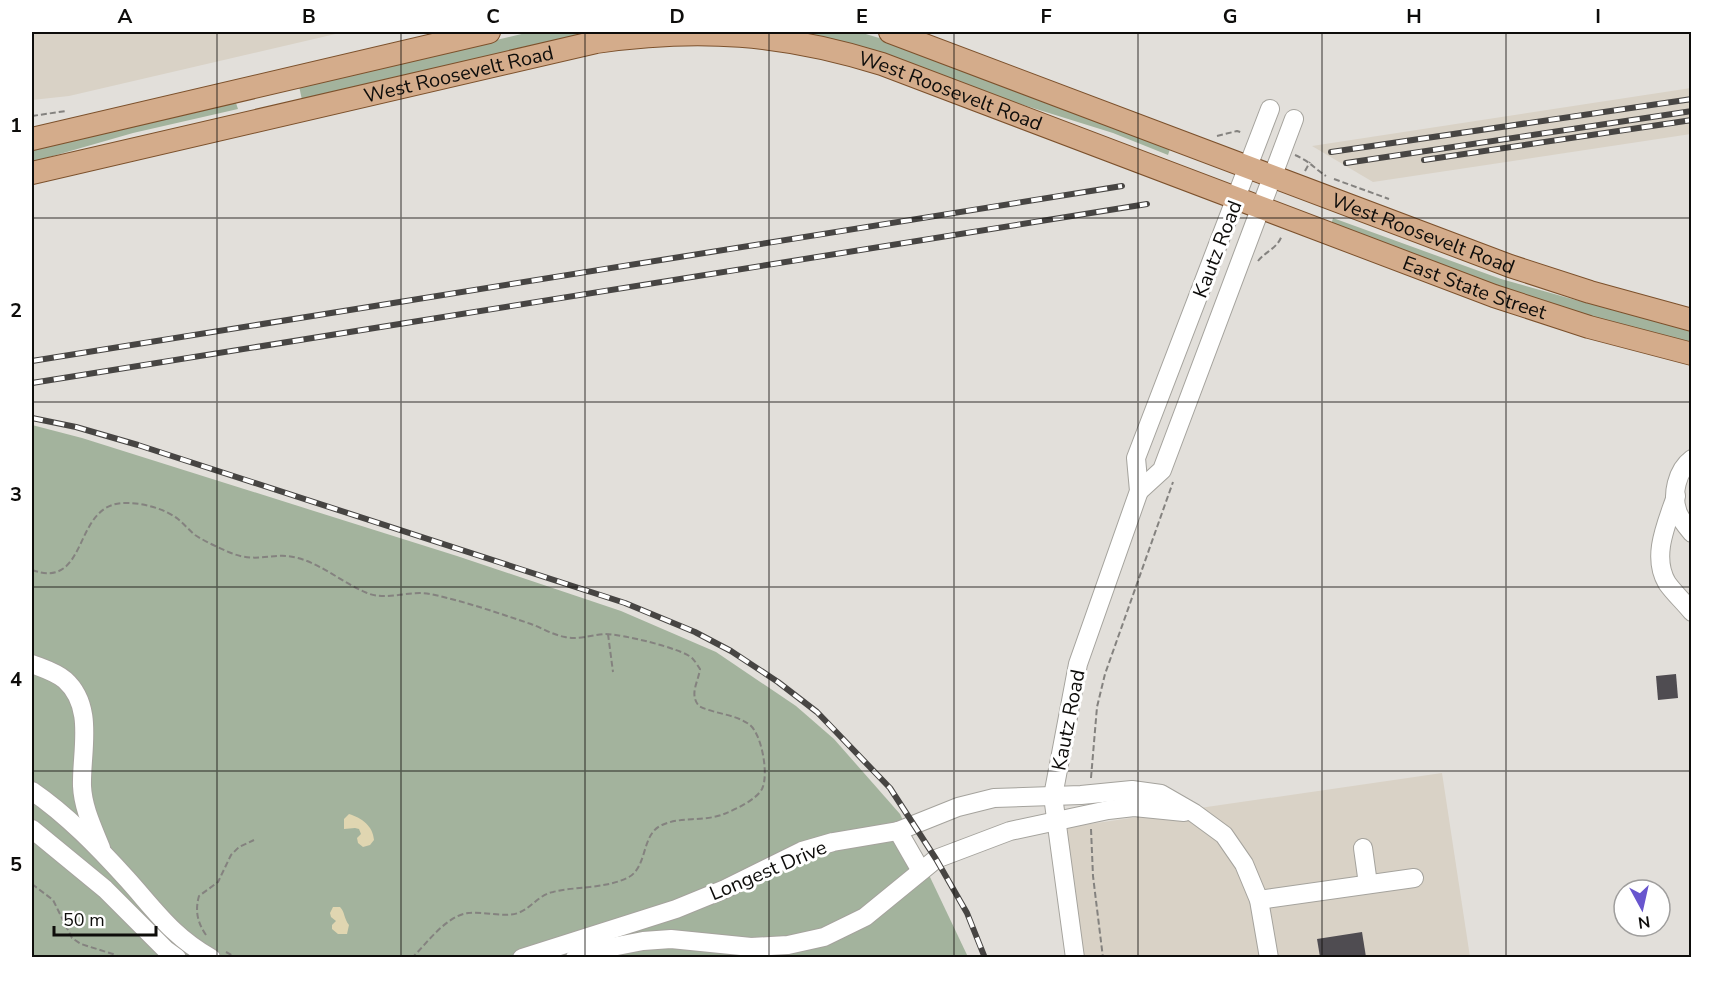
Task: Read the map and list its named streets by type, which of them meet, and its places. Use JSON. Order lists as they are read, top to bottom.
{
  "streets": {
    "main road": ["West Roosevelt Road", "East State Street"],
    "street": ["Kautz Road", "Longest Drive"]
  },
  "crossings": [
    ["West Roosevelt Road", "Kautz Road"],
    ["West Roosevelt Road", "East State Street"],
    ["Kautz Road", "East State Street"],
    ["Kautz Road", "Longest Drive"]
  ],
  "scale_bar": "50 m",
  "north": "bottom",
  "grid": {
    "columns": [
      "A",
      "B",
      "C",
      "D",
      "E",
      "F",
      "G",
      "H",
      "I"
    ],
    "rows": [
      "1",
      "2",
      "3",
      "4",
      "5"
    ]
  }
}
